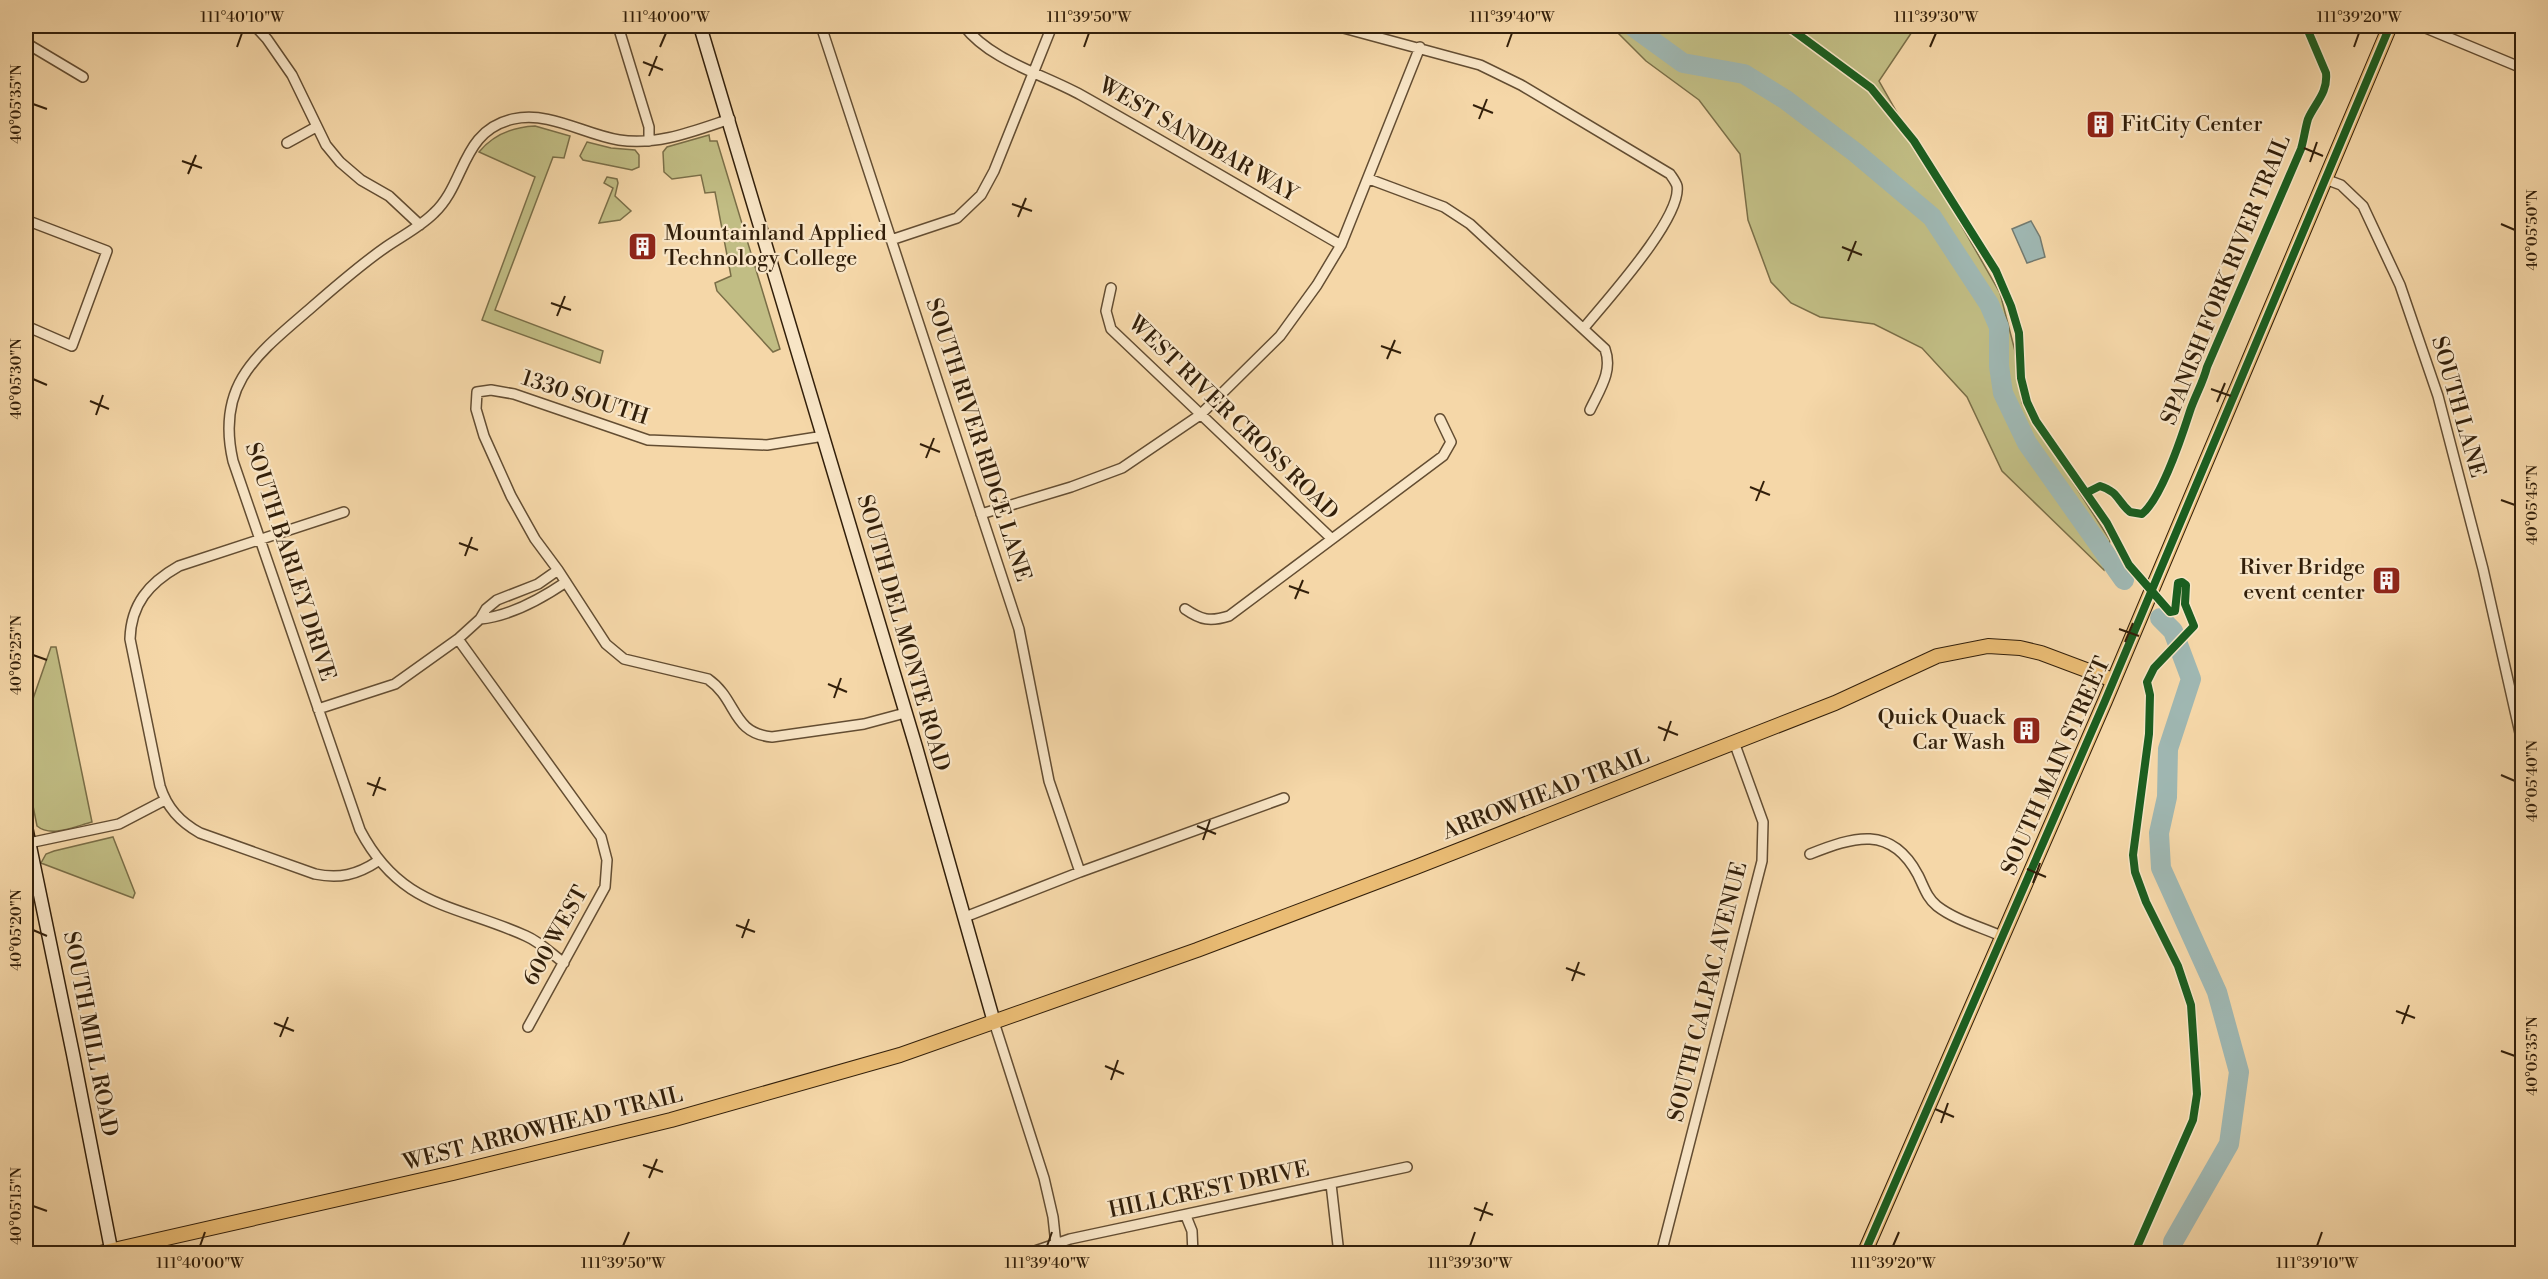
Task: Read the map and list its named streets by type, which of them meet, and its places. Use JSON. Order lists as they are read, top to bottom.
{
  "streets": {
    "main road": ["SOUTH MAIN STREET", "ARROWHEAD TRAIL", "WEST ARROWHEAD TRAIL"],
    "street": [
      "WEST SANDBAR WAY",
      "1330 SOUTH",
      "SOUTH LANE",
      "WEST RIVER CROSS ROAD",
      "SOUTH RIVER RIDGE LANE",
      "SOUTH BARLEY DRIVE",
      "SOUTH DEL MONTE ROAD",
      "600 WEST",
      "SOUTH CALPAC AVENUE",
      "SOUTH MILL ROAD",
      "HILLCREST DRIVE"
    ],
    "cycle path": ["SPANISH FORK RIVER TRAIL"]
  },
  "crossings": [
    ["1330 SOUTH", "SOUTH DEL MONTE ROAD"],
    ["SOUTH LANE", "SOUTH MAIN STREET"],
    ["SOUTH BARLEY DRIVE", "600 WEST"],
    ["SOUTH DEL MONTE ROAD", "ARROWHEAD TRAIL"],
    ["SOUTH DEL MONTE ROAD", "WEST ARROWHEAD TRAIL"],
    ["SOUTH DEL MONTE ROAD", "HILLCREST DRIVE"],
    ["SOUTH MAIN STREET", "ARROWHEAD TRAIL"],
    ["ARROWHEAD TRAIL", "SOUTH CALPAC AVENUE"],
    ["ARROWHEAD TRAIL", "WEST ARROWHEAD TRAIL"],
    ["SOUTH MILL ROAD", "WEST ARROWHEAD TRAIL"]
  ],
  "places": {
    "building": [
      "FitCity Center",
      "Mountainland Applied Technology College",
      "River Bridge event center",
      "Quick Quack Car Wash"
    ]
  },
  "coordinates": [
    "111°40'10\"W",
    "111°40'00\"W",
    "111°39'50\"W",
    "111°39'40\"W",
    "111°39'30\"W",
    "111°39'20\"W",
    "40°05'35\"N",
    "40°05'50\"N",
    "40°05'30\"N",
    "40°05'45\"N",
    "40°05'25\"N",
    "40°05'40\"N",
    "40°05'20\"N",
    "40°05'15\"N",
    "111°39'10\"W"
  ]
}
